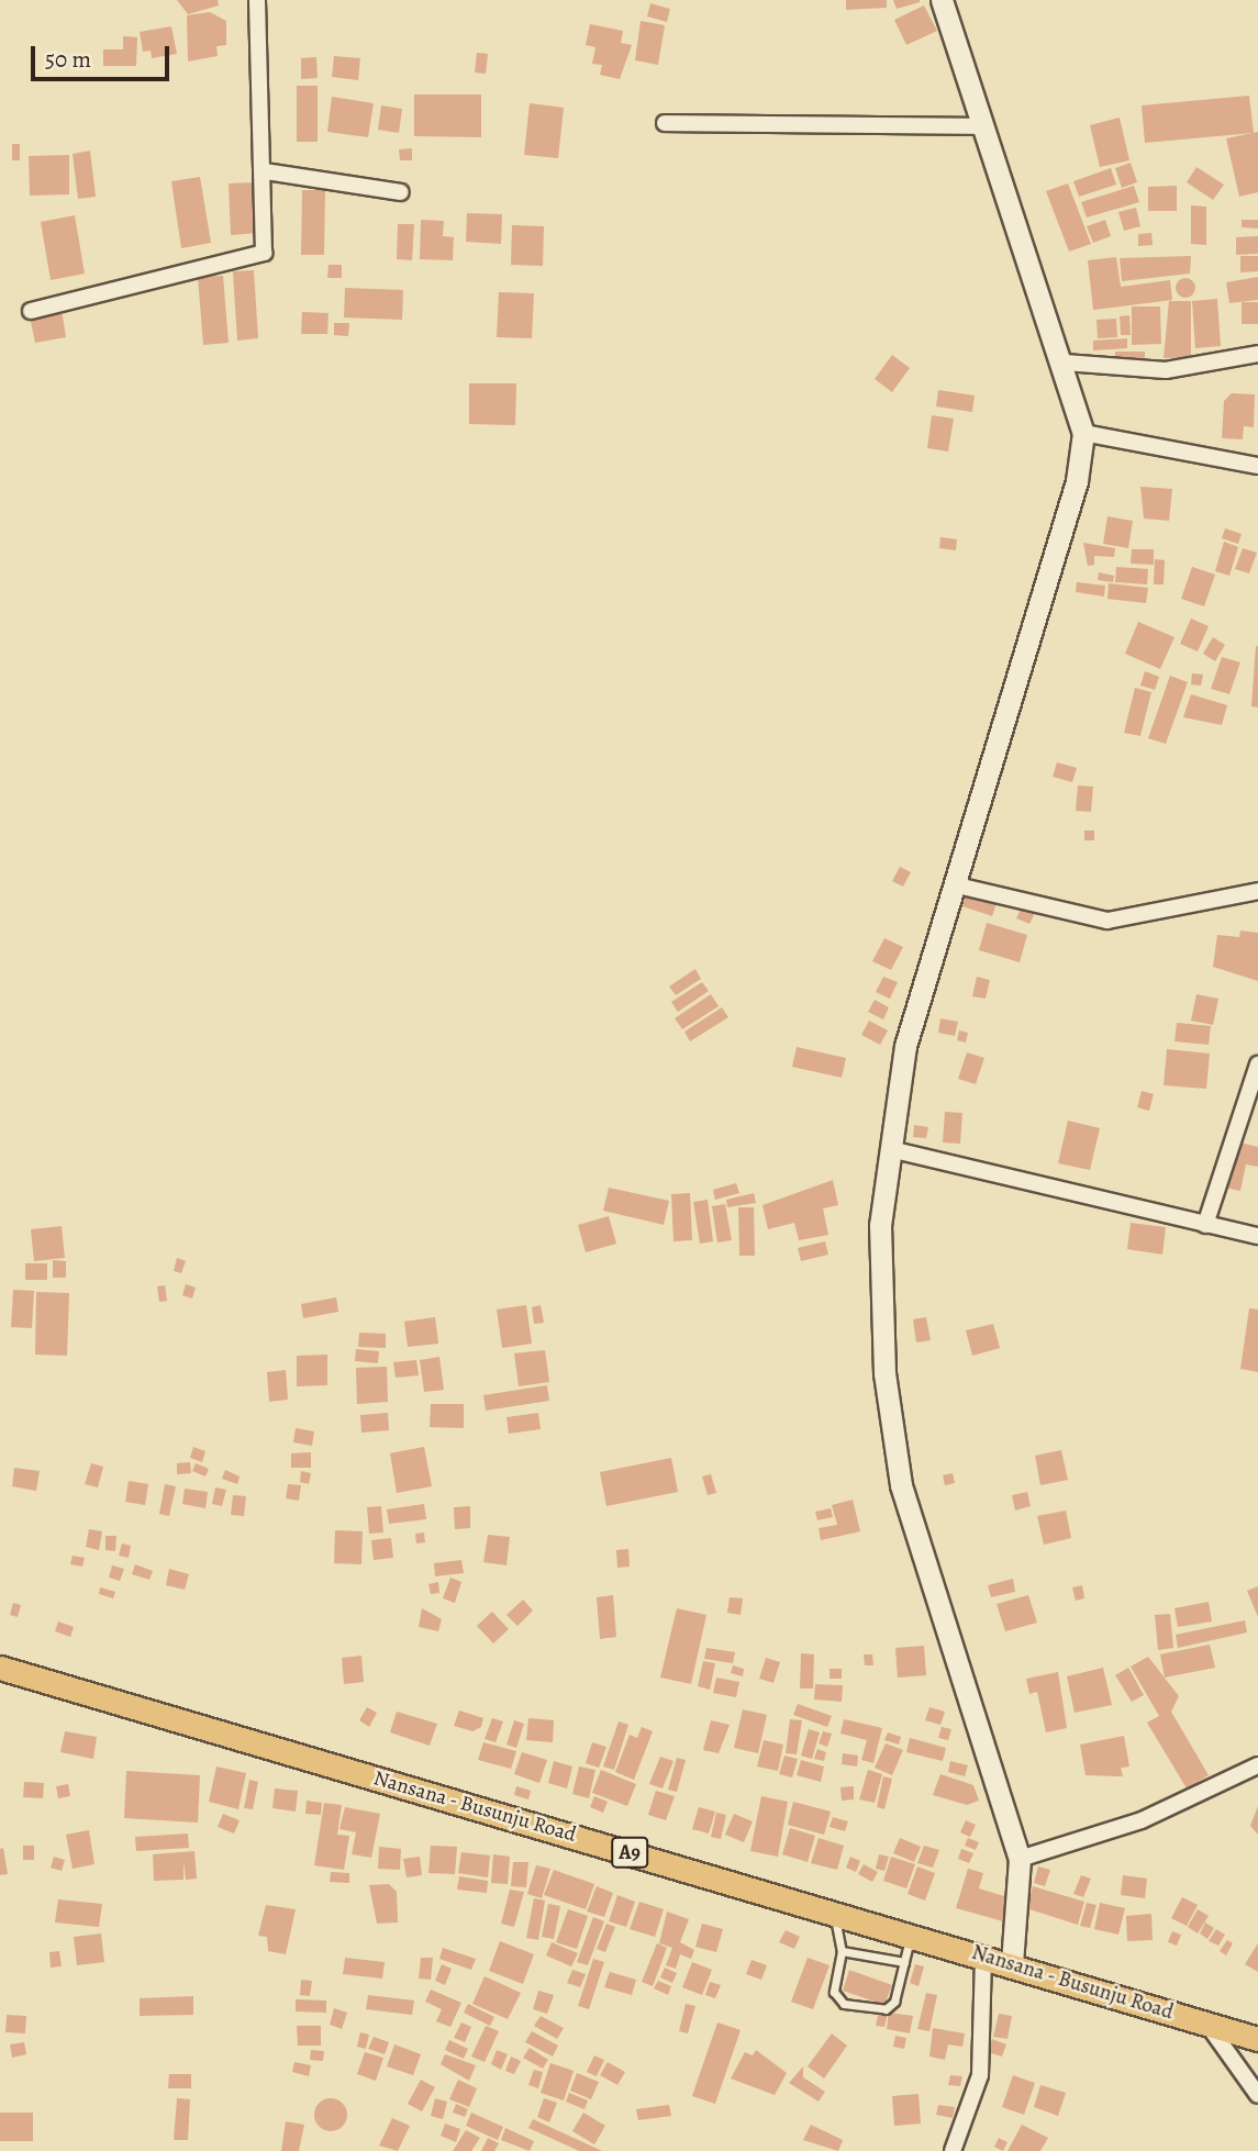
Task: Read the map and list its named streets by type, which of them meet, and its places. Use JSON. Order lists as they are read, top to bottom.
{
  "streets": {
    "main road": ["Nansana - Busunju Road", "A9"]
  },
  "scale_bar": "50 m"
}
